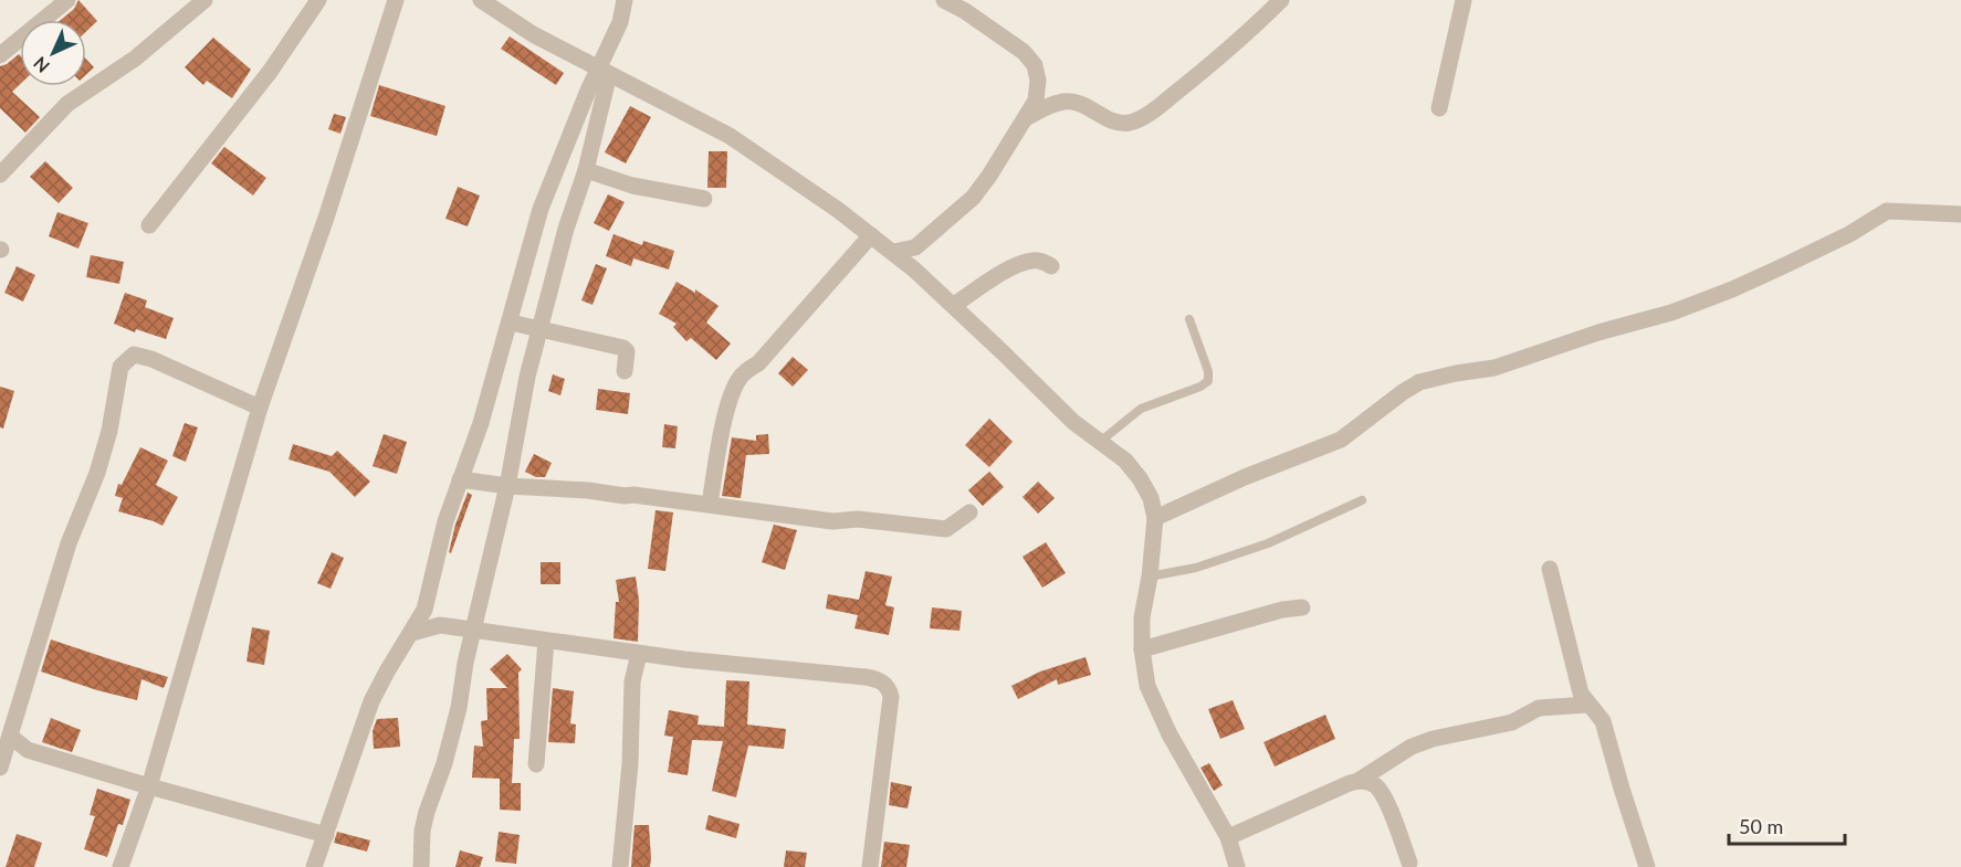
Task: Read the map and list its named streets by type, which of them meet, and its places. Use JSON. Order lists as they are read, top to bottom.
{
  "scale_bar": "50 m",
  "north": "bottom left"
}
